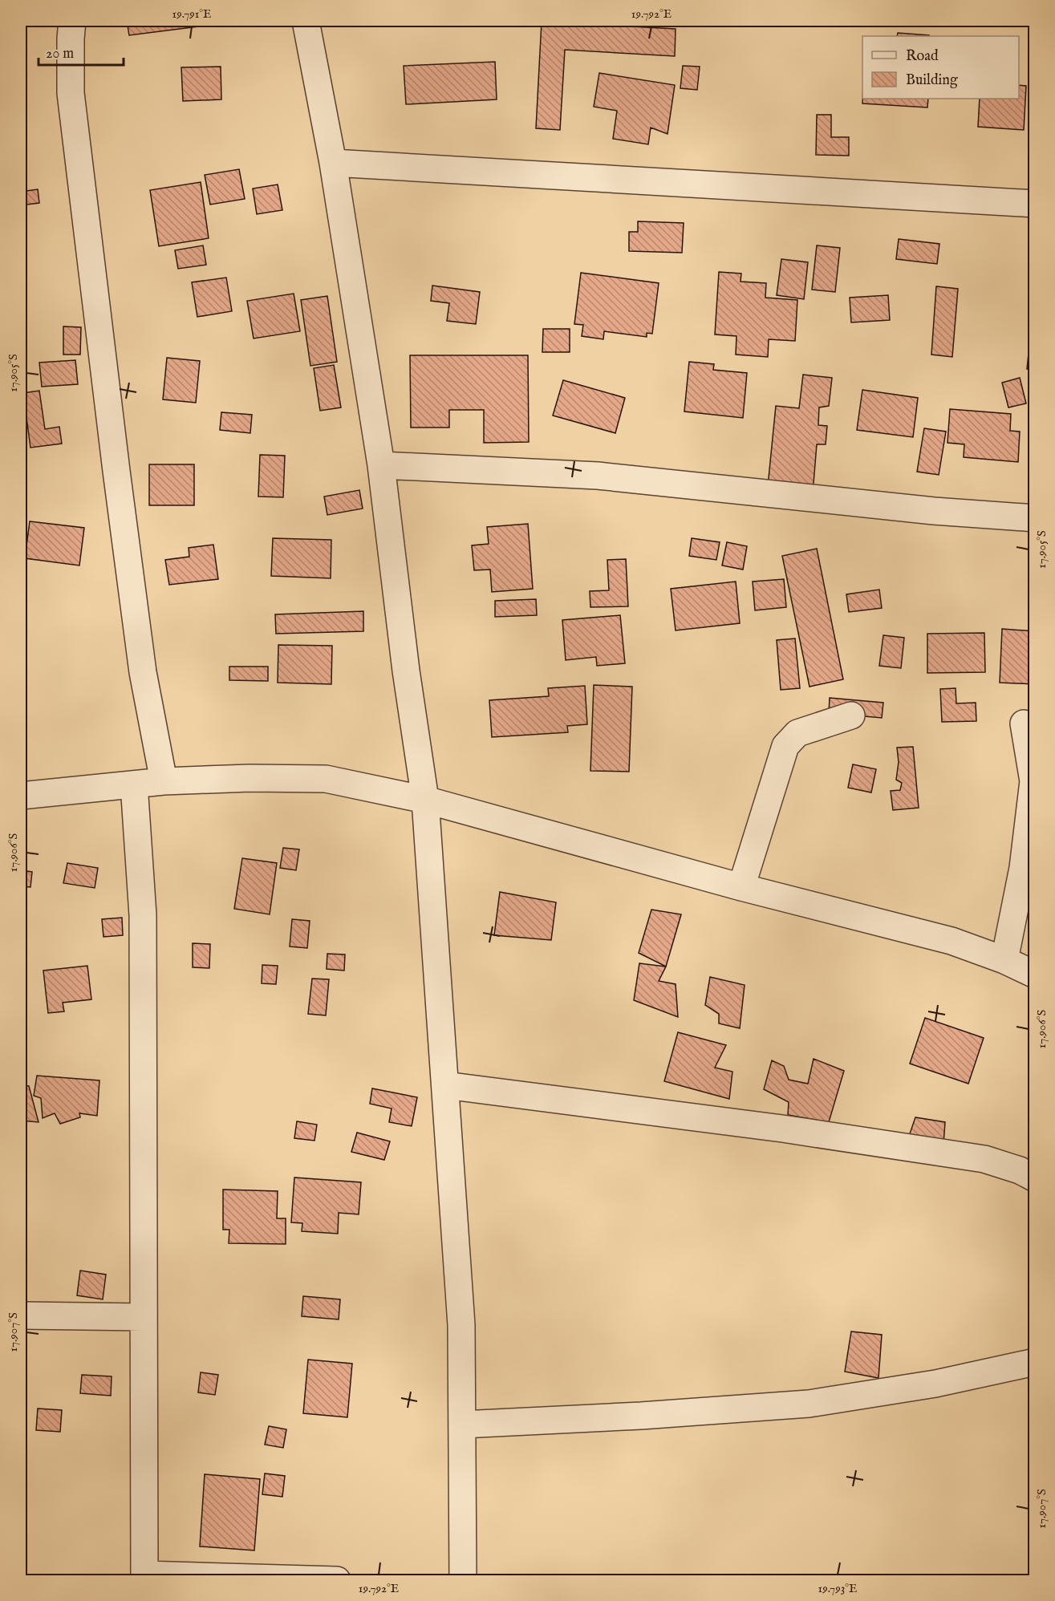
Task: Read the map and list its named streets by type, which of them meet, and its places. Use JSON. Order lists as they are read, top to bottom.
{
  "legend": ["Road", "Building"],
  "scale_bar": "20 m",
  "coordinates": [
    "19.791°E",
    "19.792°E",
    "17.905°S",
    "17.906°S",
    "17.907°S",
    "19.793°E"
  ]
}
